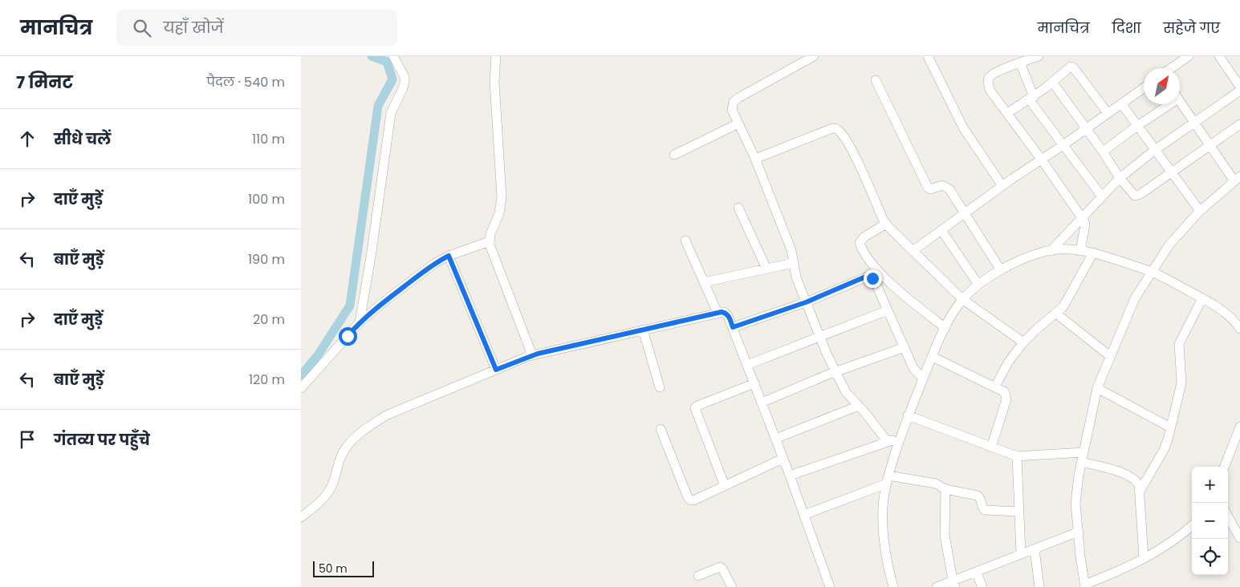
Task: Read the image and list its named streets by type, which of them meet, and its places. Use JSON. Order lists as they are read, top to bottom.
{
  "scale_bar": "50 m",
  "north": "top right",
  "page": {
    "header": "मानचित्र",
    "search": "यहाँ खोजें",
    "nav": ["मानचित्र", "दिशा", "सहेजे गए"],
    "heading": ["7 मिनट", "पैदल · 540 m"],
    "list": [
      ["सीधे चलें", "110 m"],
      ["दाएँ मुड़ें", "100 m"],
      ["बाएँ मुड़ें", "190 m"],
      ["दाएँ मुड़ें", "20 m"],
      ["बाएँ मुड़ें", "120 m"],
      "गंतव्य पर पहुँचे"
    ],
    "map_buttons": ["+", "−"],
    "scale": "50 m"
  }
}
